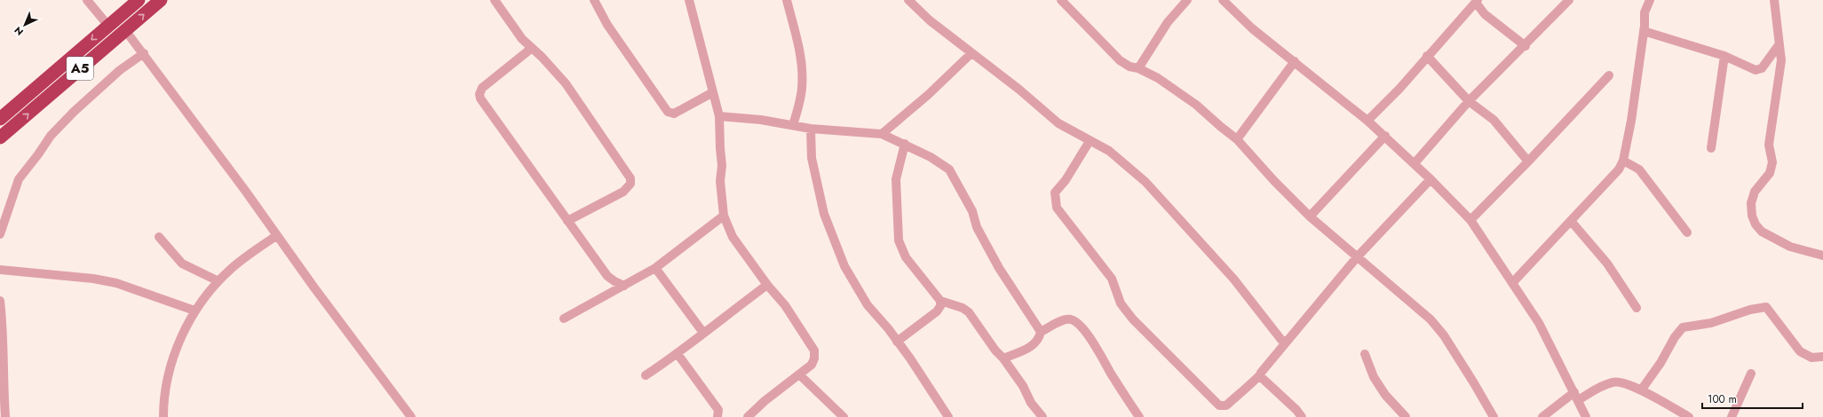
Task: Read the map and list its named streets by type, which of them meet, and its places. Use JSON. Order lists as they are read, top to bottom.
{
  "streets": {
    "highway": ["A5"]
  },
  "scale_bar": "100 m",
  "north": "bottom left"
}
